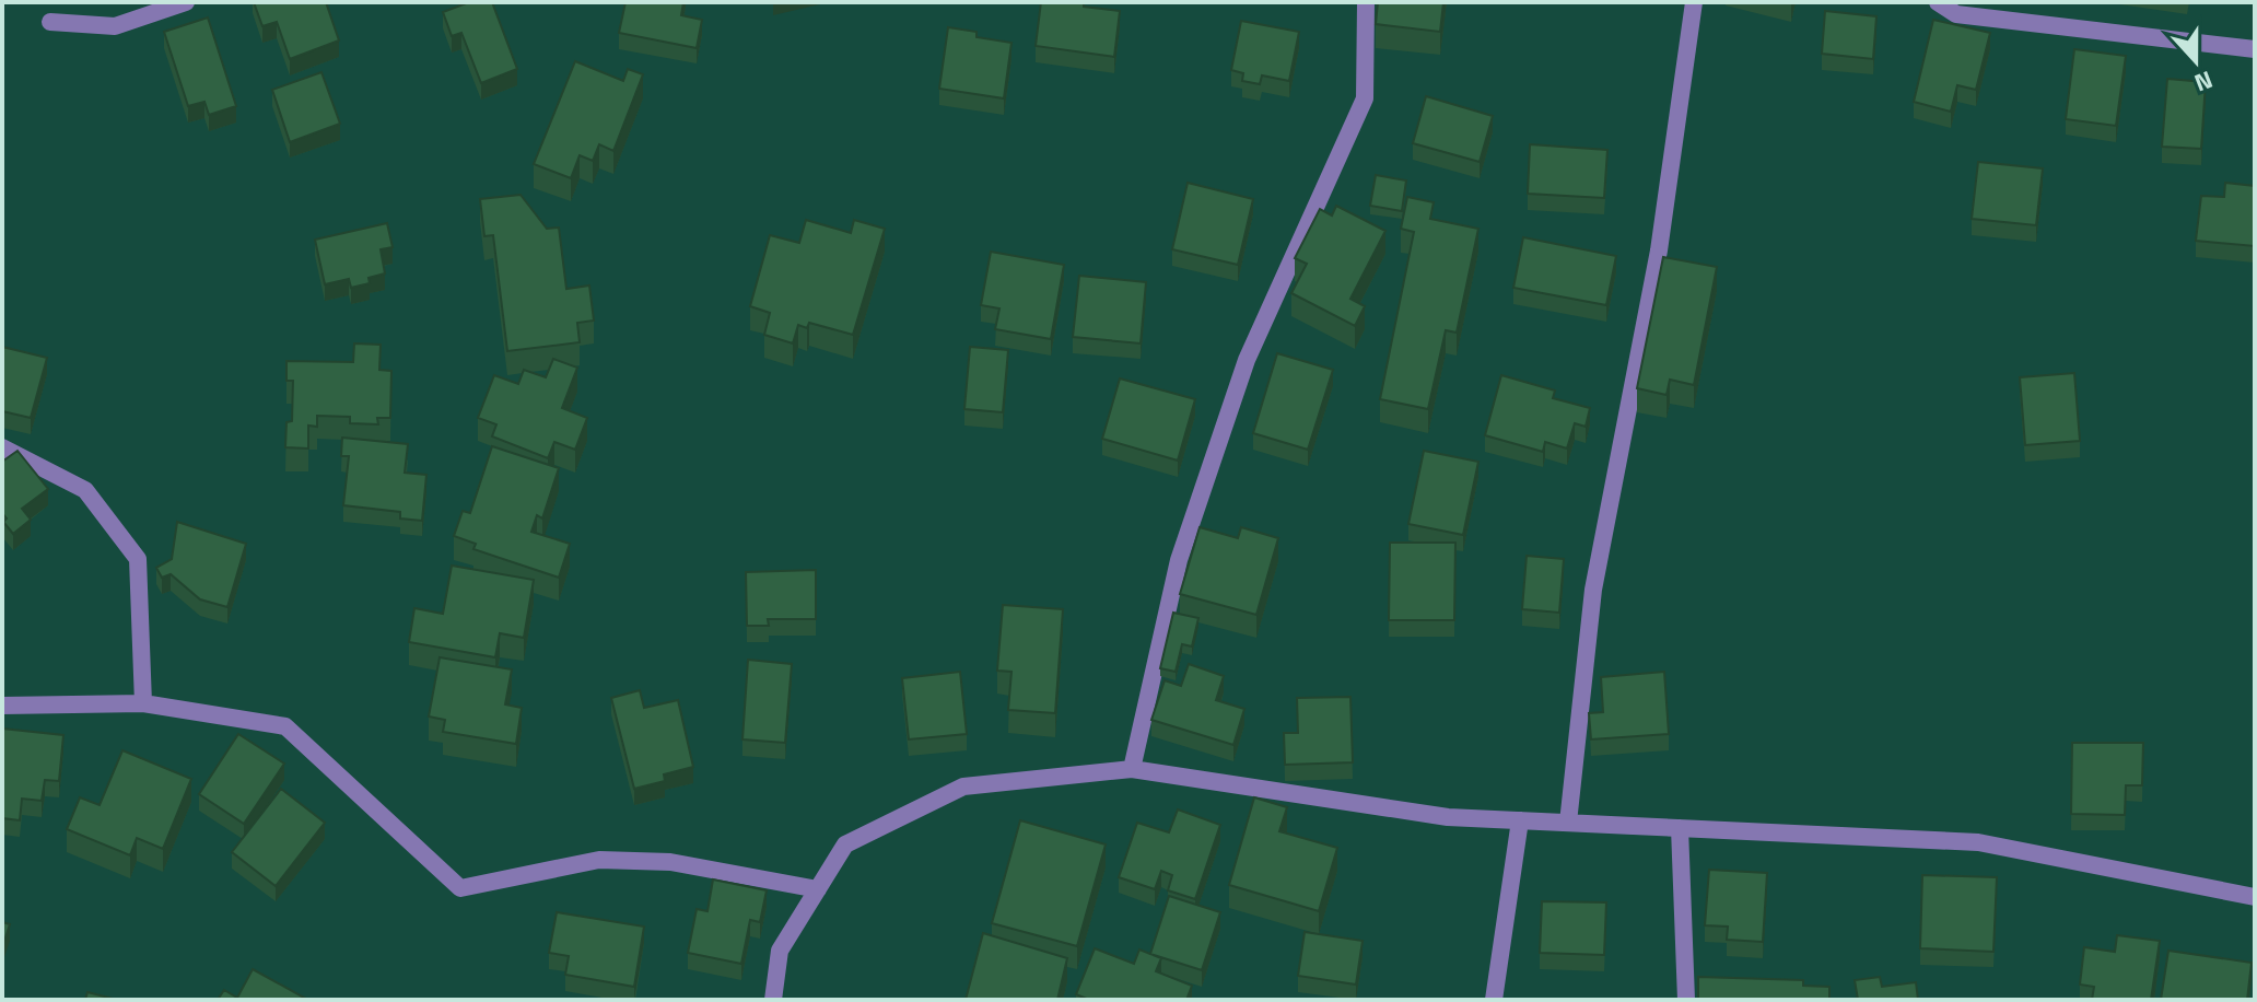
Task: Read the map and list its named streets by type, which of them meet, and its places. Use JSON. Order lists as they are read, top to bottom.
{
  "north": "bottom"
}
